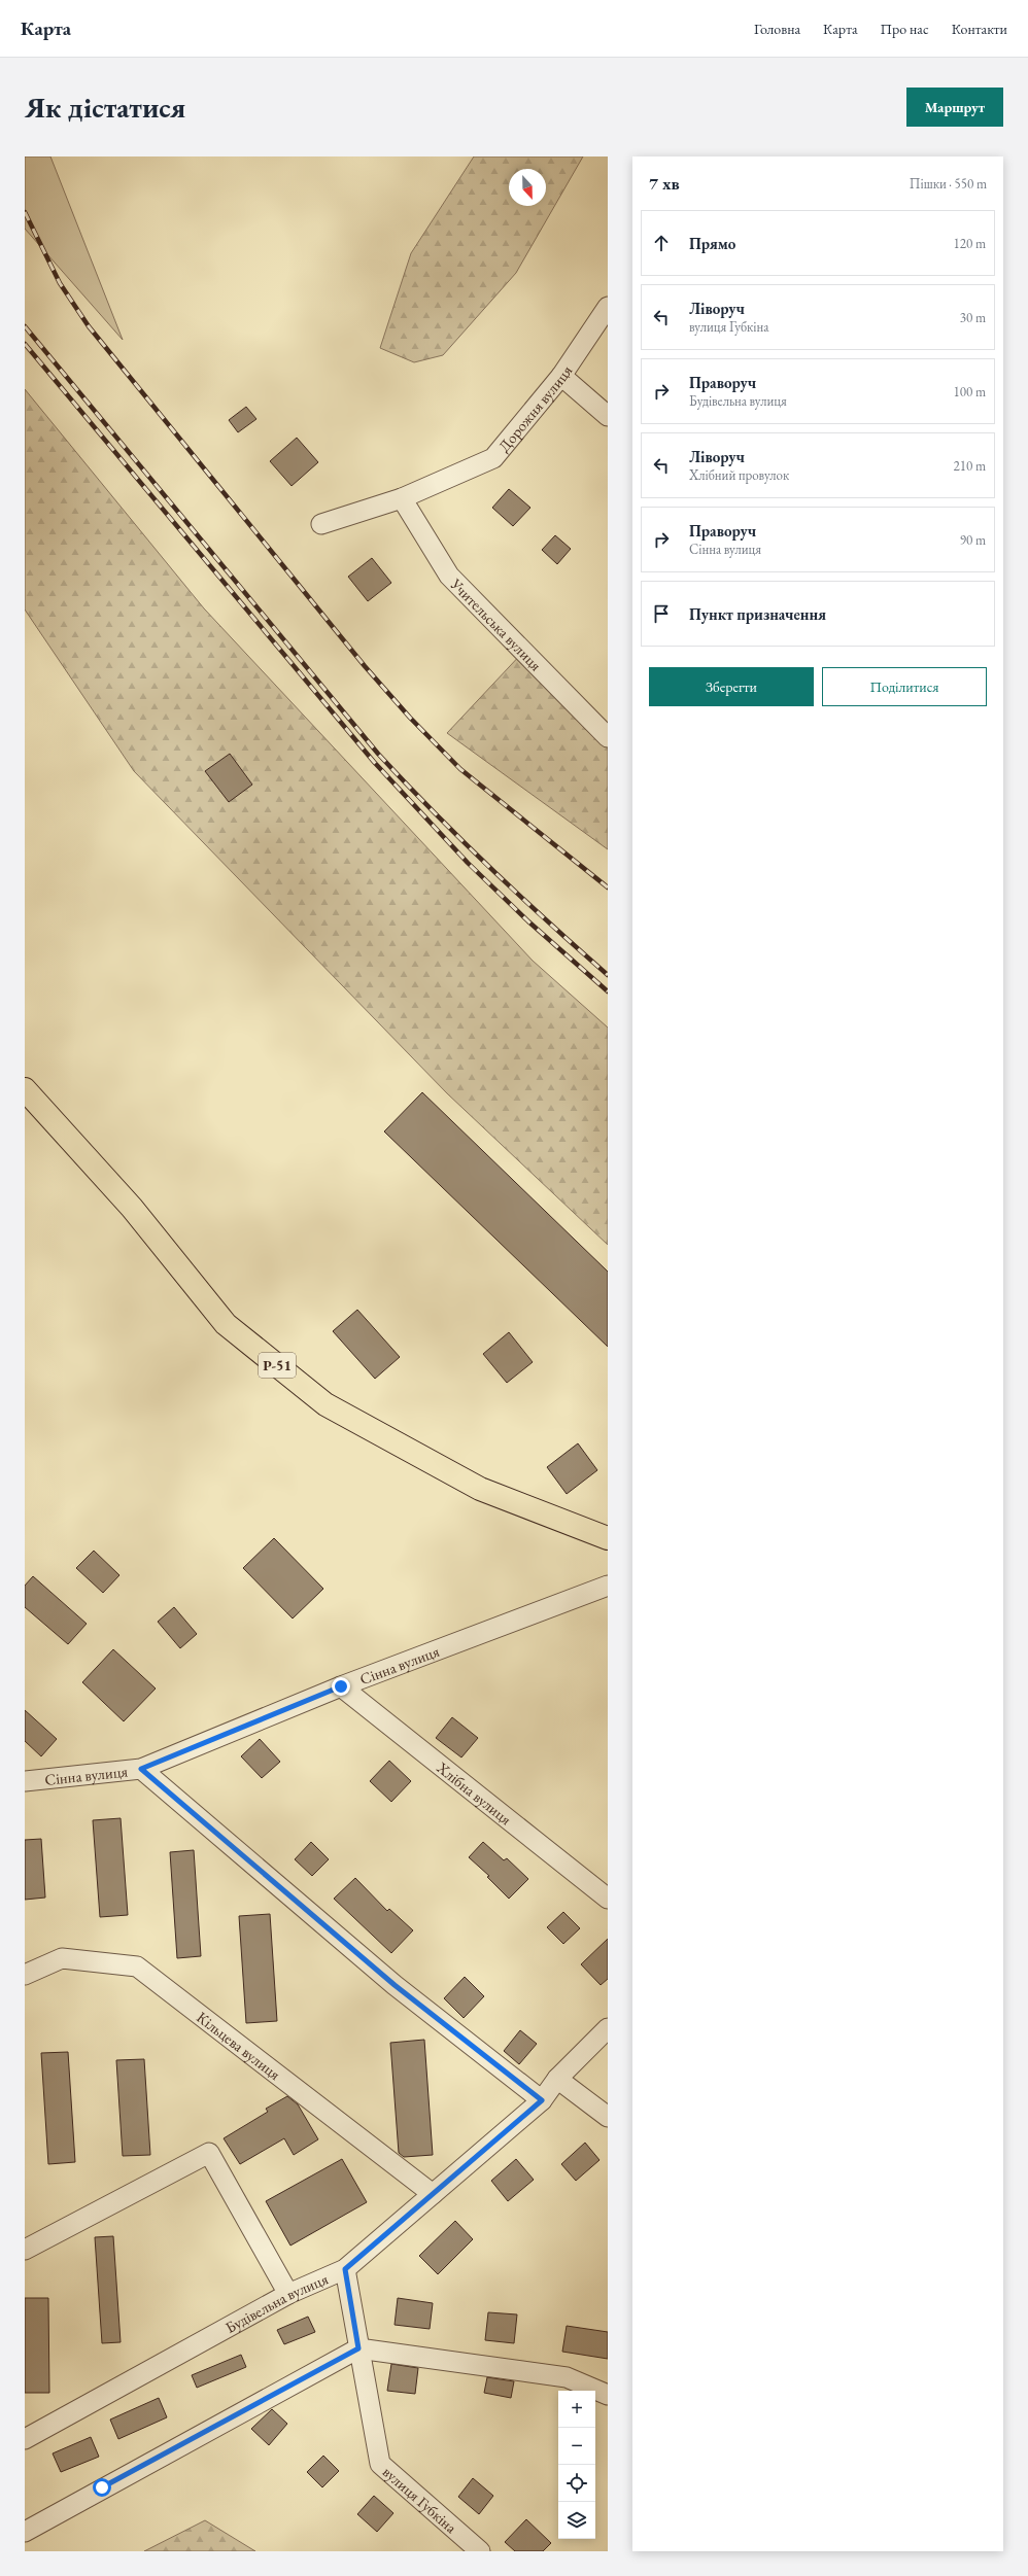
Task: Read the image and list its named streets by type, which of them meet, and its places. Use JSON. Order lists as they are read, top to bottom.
{
  "streets": {
    "main road": ["Р-51"],
    "street": [
      "Дорожня вулиця",
      "Учительська вулиця",
      "Сінна вулиця",
      "Хлібна вулиця",
      "Кільцева вулиця",
      "Будівельна вулиця",
      "вулиця Губкіна"
    ]
  },
  "crossings": [
    ["Дорожня вулиця", "Учительська вулиця"],
    ["Сінна вулиця", "Хлібна вулиця"],
    ["Кільцева вулиця", "Будівельна вулиця"],
    ["Будівельна вулиця", "вулиця Губкіна"]
  ],
  "north": "bottom",
  "page": {
    "header": "Карта",
    "nav": [
      "Головна",
      "Карта",
      "Про нас",
      "Контакти"
    ],
    "buttons": [
      "Маршрут",
      ["Зберегти", "Поділитися"]
    ],
    "title": "Як дістатися",
    "heading": ["7 хв", "Пішки · 550 m"],
    "list": [
      ["Прямо", "120 m"],
      ["Ліворуч", "вулиця Губкіна", "30 m"],
      ["Праворуч", "Будівельна вулиця", "100 m"],
      ["Ліворуч", "Хлібний провулок", "210 m"],
      ["Праворуч", "Сінна вулиця", "90 m"],
      "Пункт призначення"
    ],
    "map_buttons": ["+", "−"]
  }
}
